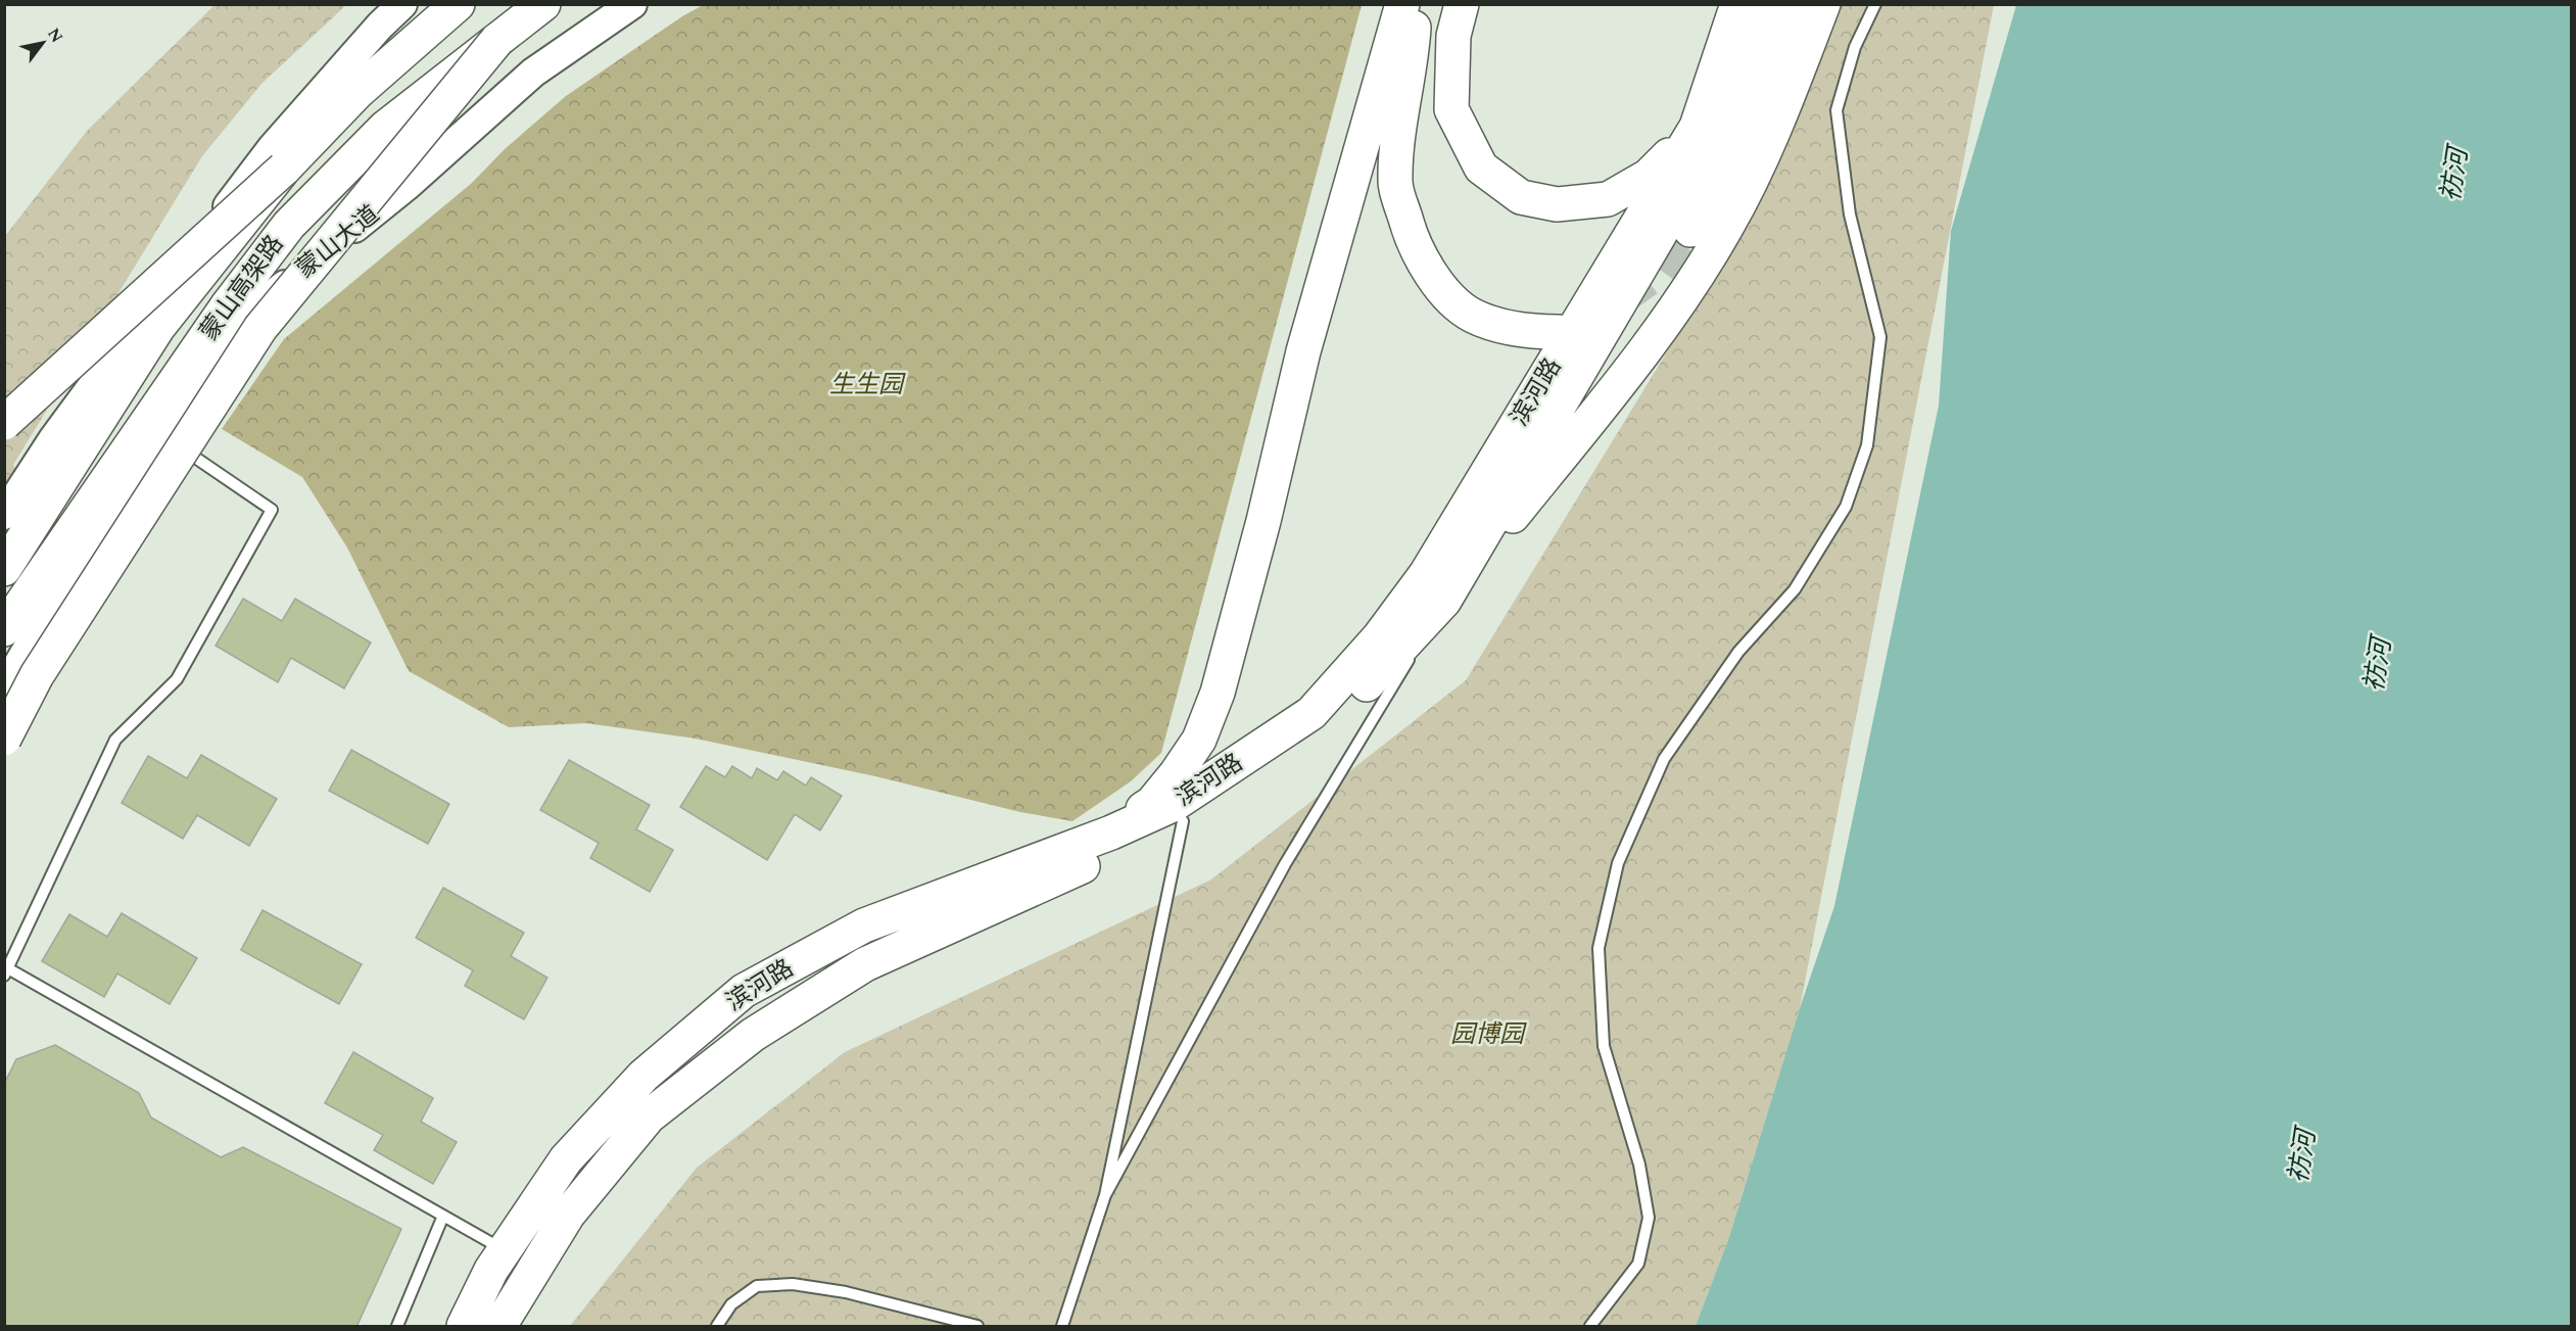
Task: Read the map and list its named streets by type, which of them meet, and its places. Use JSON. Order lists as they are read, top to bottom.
{
  "streets": {
    "main road": ["蒙山大道", "蒙山高架路", "滨河路"]
  },
  "water": ["祊河"],
  "parks": ["生生园", "园博园"],
  "north": "top right"
}
